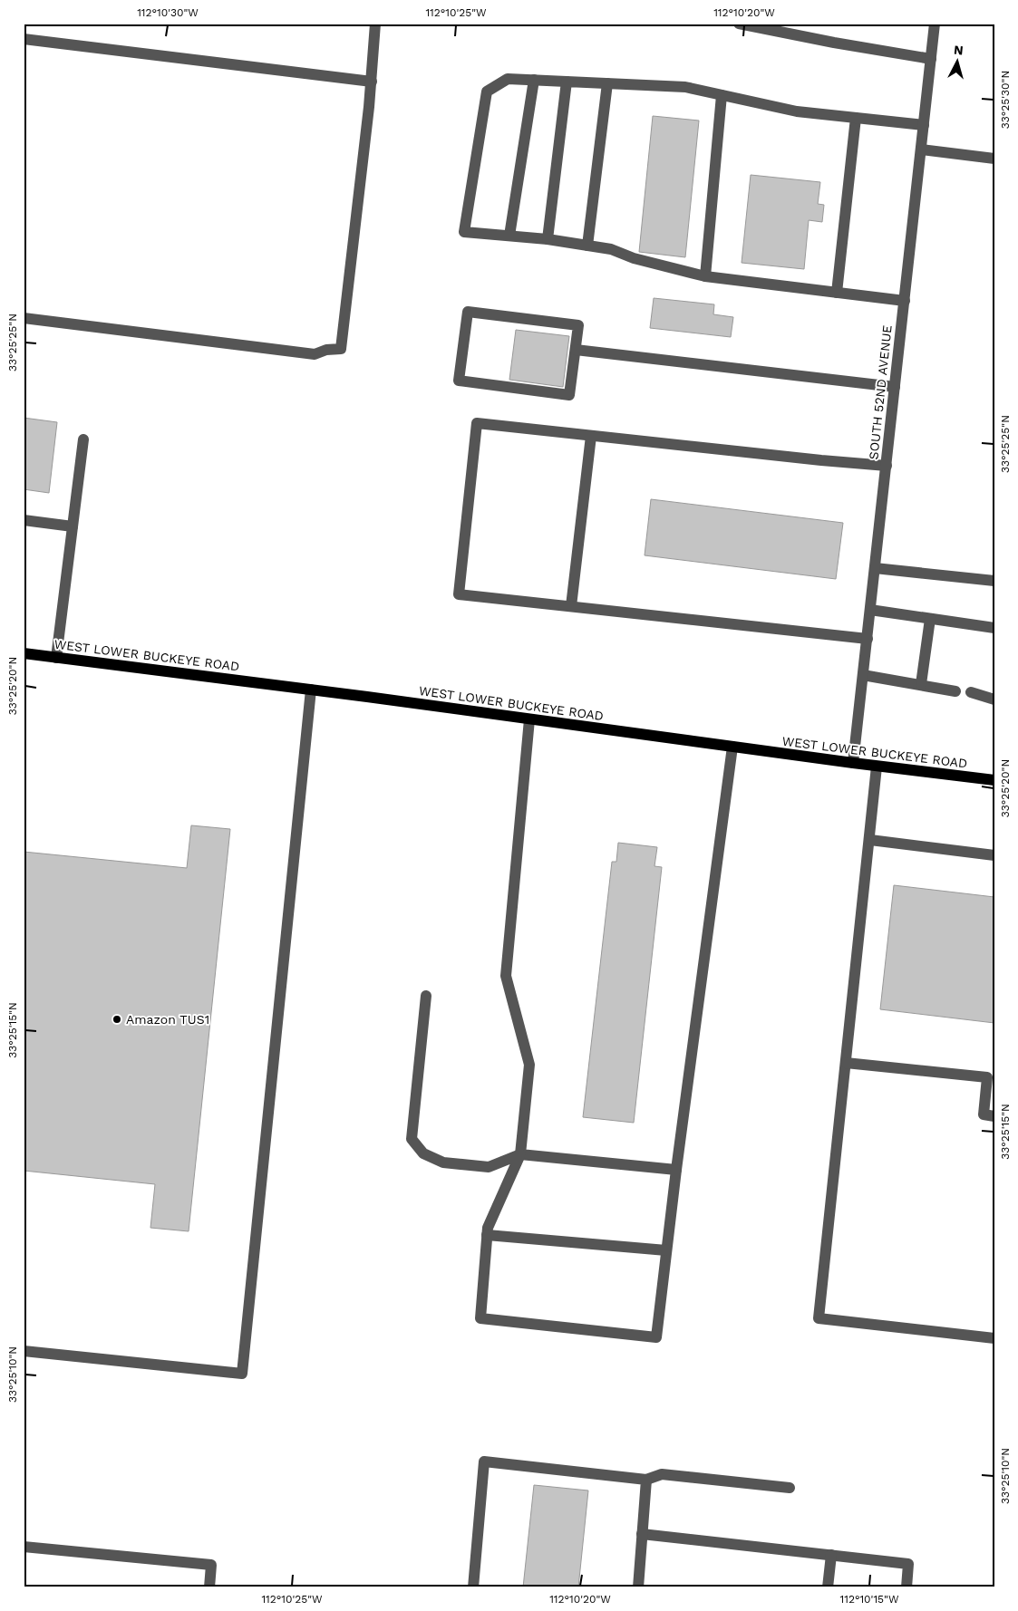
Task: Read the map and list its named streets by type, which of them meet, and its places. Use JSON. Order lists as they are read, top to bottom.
{
  "streets": {
    "main road": ["WEST LOWER BUCKEYE ROAD"],
    "street": ["SOUTH 52ND AVENUE"]
  },
  "crossings": [
    ["SOUTH 52ND AVENUE", "WEST LOWER BUCKEYE ROAD"]
  ],
  "places": ["Amazon TUS1"],
  "north": "top",
  "coordinates": [
    "112°10'30\"W",
    "112°10'25\"W",
    "112°10'20\"W",
    "33°25'30\"N",
    "33°25'25\"N",
    "33°25'20\"N",
    "33°25'15\"N",
    "33°25'10\"N",
    "112°10'15\"W"
  ]
}
